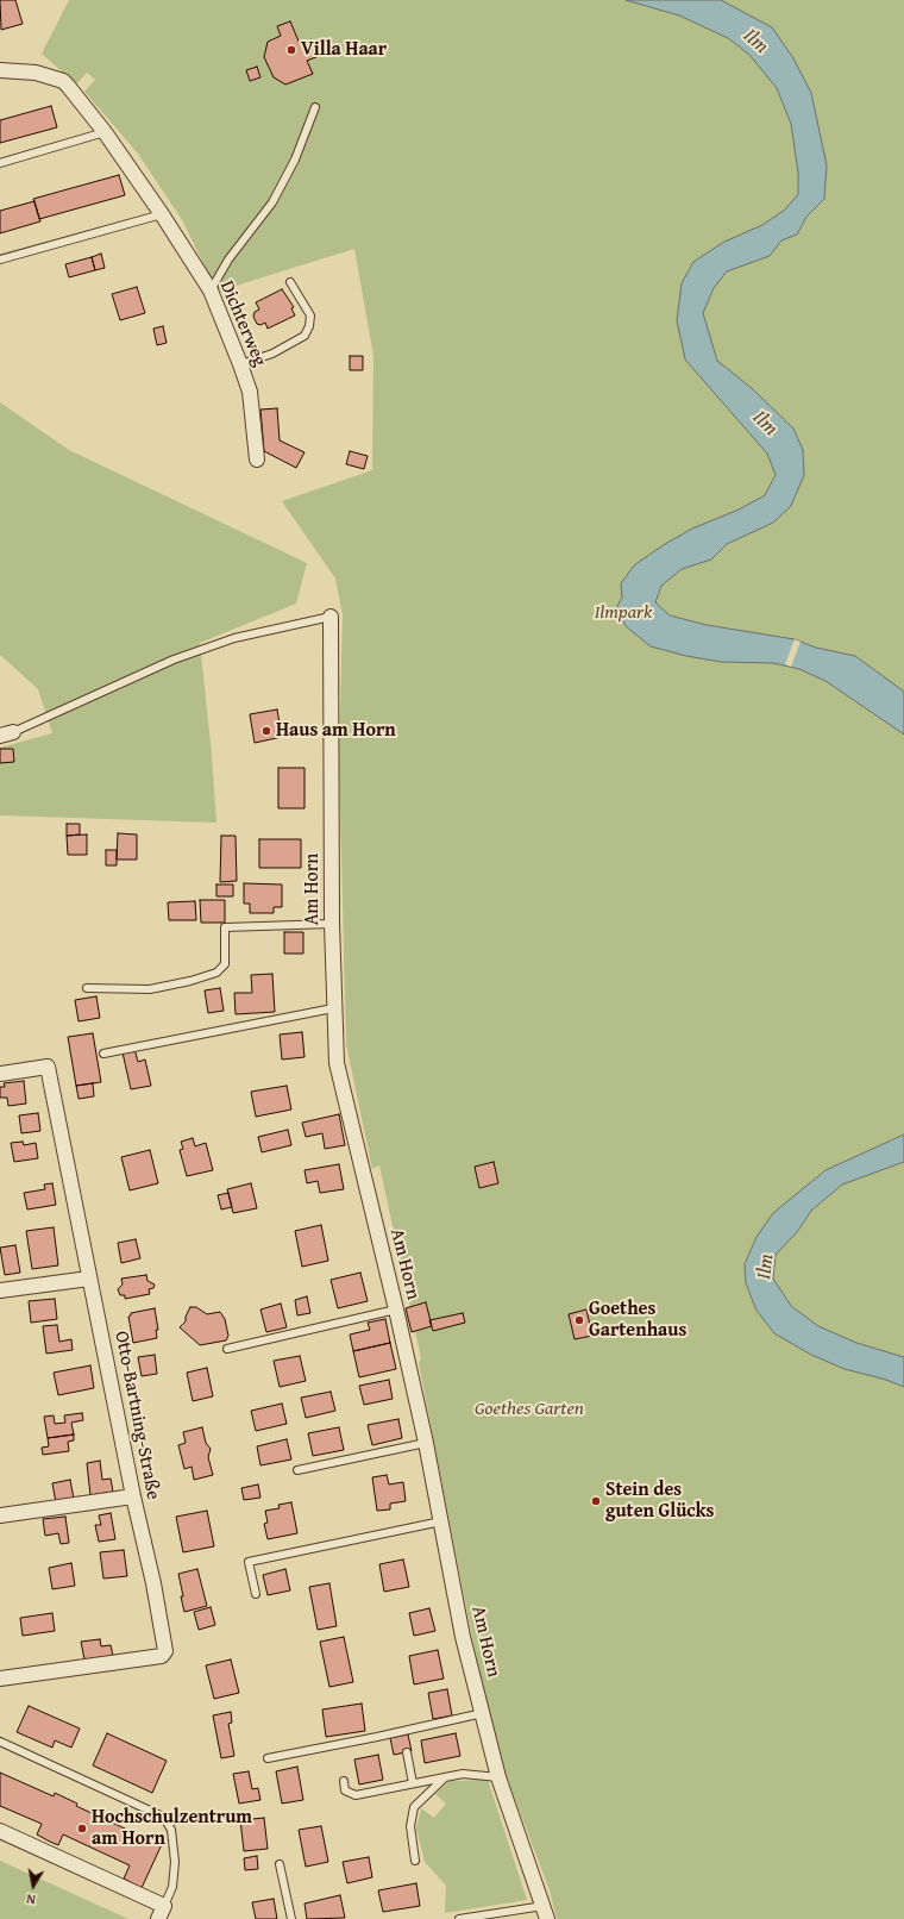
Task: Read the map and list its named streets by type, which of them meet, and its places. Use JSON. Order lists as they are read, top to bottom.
{
  "streets": {
    "street": ["Dichterweg", "Am Horn", "Otto-Bartning-Straße"]
  },
  "water": ["Ilm"],
  "parks": ["Ilmpark", "Goethes Garten"],
  "places": [
    "Villa Haar",
    "Haus am Horn",
    "Goethes Gartenhaus",
    "Stein des guten Glücks",
    "Hochschulzentrum am Horn"
  ],
  "north": "bottom"
}
